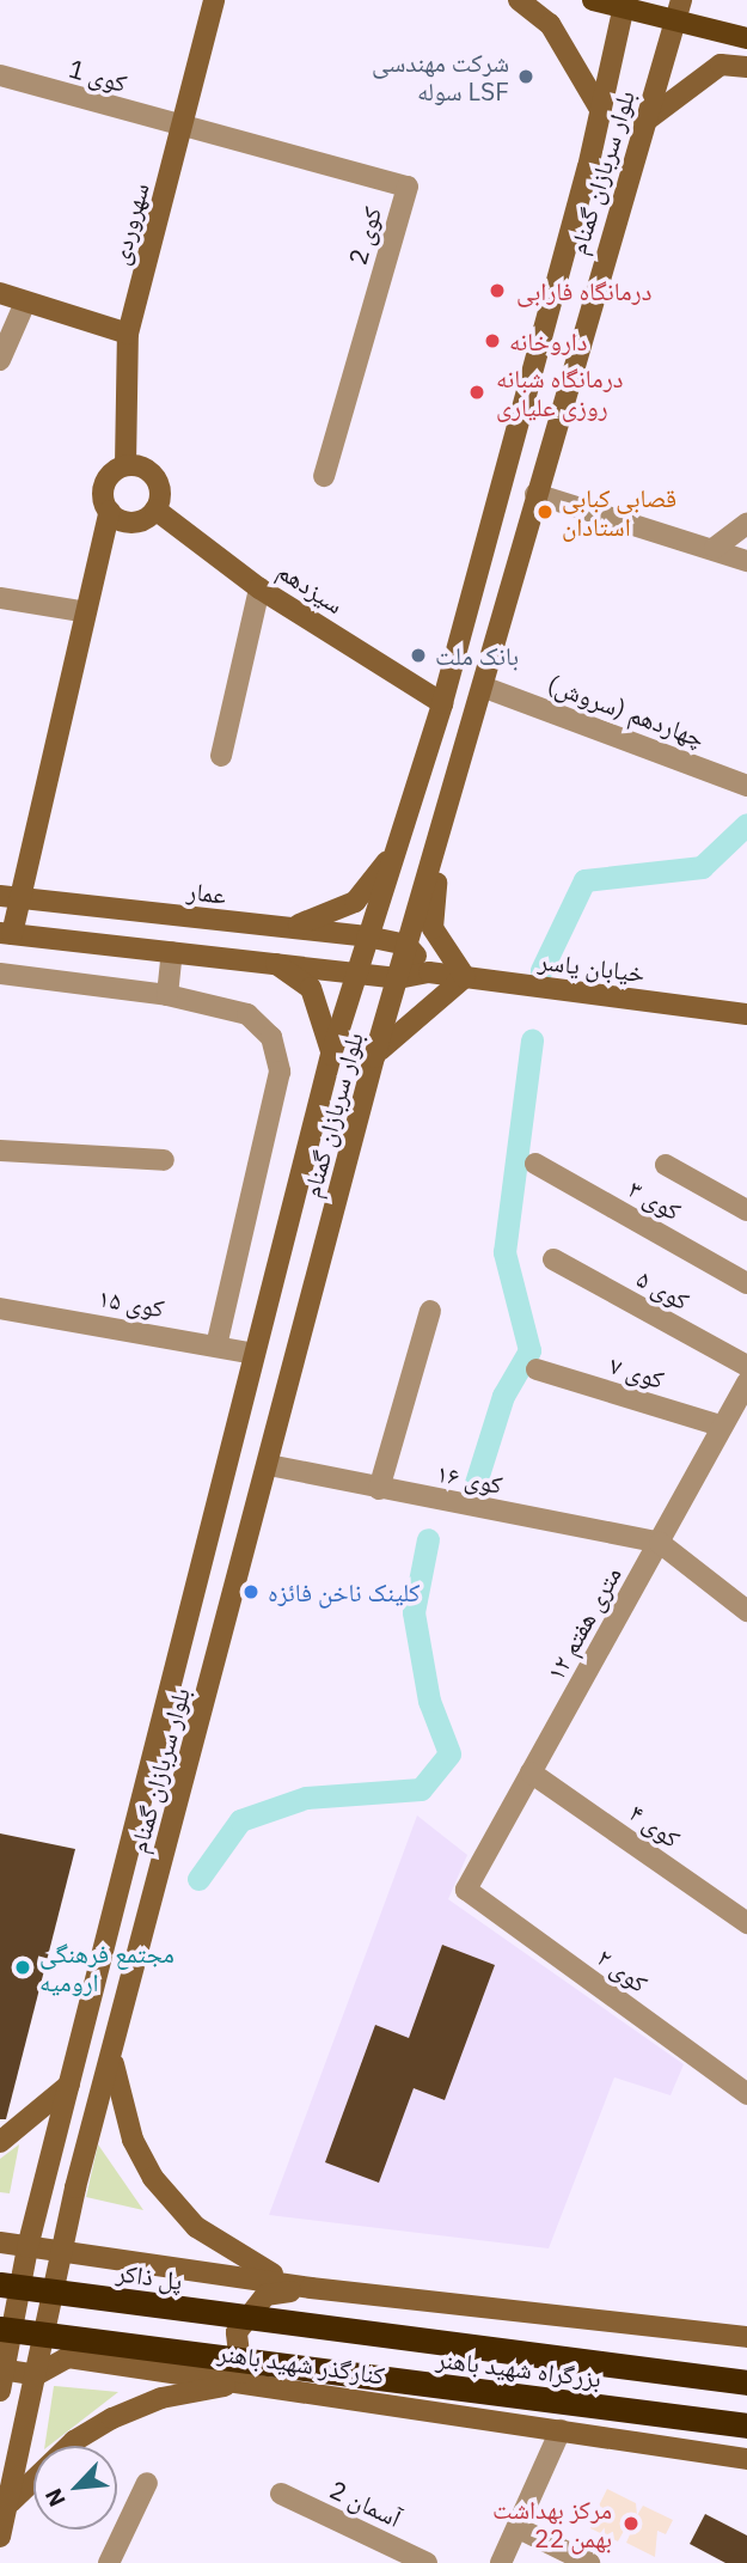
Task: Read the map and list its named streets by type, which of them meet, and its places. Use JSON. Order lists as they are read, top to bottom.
{
  "streets": {
    "highway": ["پل ذاکر", "بزرگراه شهید باهنر"],
    "main road": [
      "بلوار سربازان گمنام",
      "سهروردی",
      "سیزدهم",
      "عمار",
      "خیابان یاسر",
      "کنارگذر شهید باهنر"
    ],
    "street": [
      "کوی 1",
      "کوی 2",
      "چهاردهم (سروش)",
      "کوی ۳",
      "کوی ۵",
      "کوی ۱۵",
      "کوی ۷",
      "کوی ۱۶",
      "۱۲ متری هفتم",
      "کوی ۴",
      "کوی ۲",
      "آسمان 2"
    ]
  },
  "crossings": [
    ["کوی 1", "سهروردی"],
    ["کوی 1", "کوی 2"],
    ["بلوار سربازان گمنام", "سیزدهم"],
    ["بلوار سربازان گمنام", "چهاردهم (سروش)"],
    ["بلوار سربازان گمنام", "عمار"],
    ["بلوار سربازان گمنام", "خیابان یاسر"],
    ["بلوار سربازان گمنام", "کوی ۱۵"],
    ["بلوار سربازان گمنام", "کوی ۱۶"],
    ["بلوار سربازان گمنام", "کنارگذر شهید باهنر"],
    ["سهروردی", "کوی 2"],
    ["سهروردی", "سیزدهم"],
    ["کوی ۷", "۱۲ متری هفتم"],
    ["کوی ۱۶", "۱۲ متری هفتم"],
    ["۱۲ متری هفتم", "کوی ۴"],
    ["۱۲ متری هفتم", "کوی ۲"],
    ["پل ذاکر", "بزرگراه شهید باهنر"],
    ["کنارگذر شهید باهنر", "بزرگراه شهید باهنر"]
  ],
  "places": [
    "شرکت مهندسی سوله LSF",
    "درمانگاه فارابی",
    "داروخانه",
    "درمانگاه شبانه روزی علیاری",
    "قصابی کبابی استادان",
    "بانک ملت",
    "کلینک ناخن فائزه",
    "مجتمع فرهنگی ارومیه",
    "مرکز بهداشت 22 بهمن"
  ],
  "north": "bottom left"
}
